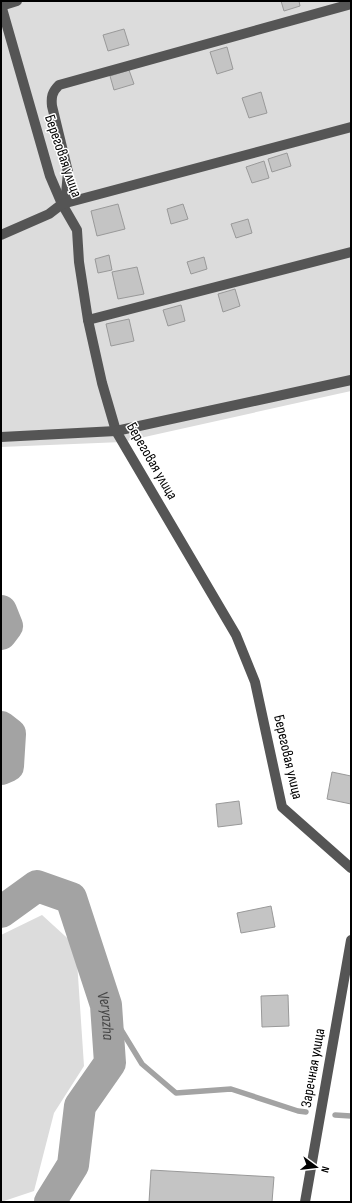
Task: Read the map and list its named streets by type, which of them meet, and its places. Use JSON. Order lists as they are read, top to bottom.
{
  "streets": {
    "street": ["Береговая улица", "Заречная улица"]
  },
  "water": ["Veryazha"],
  "north": "right"
}
